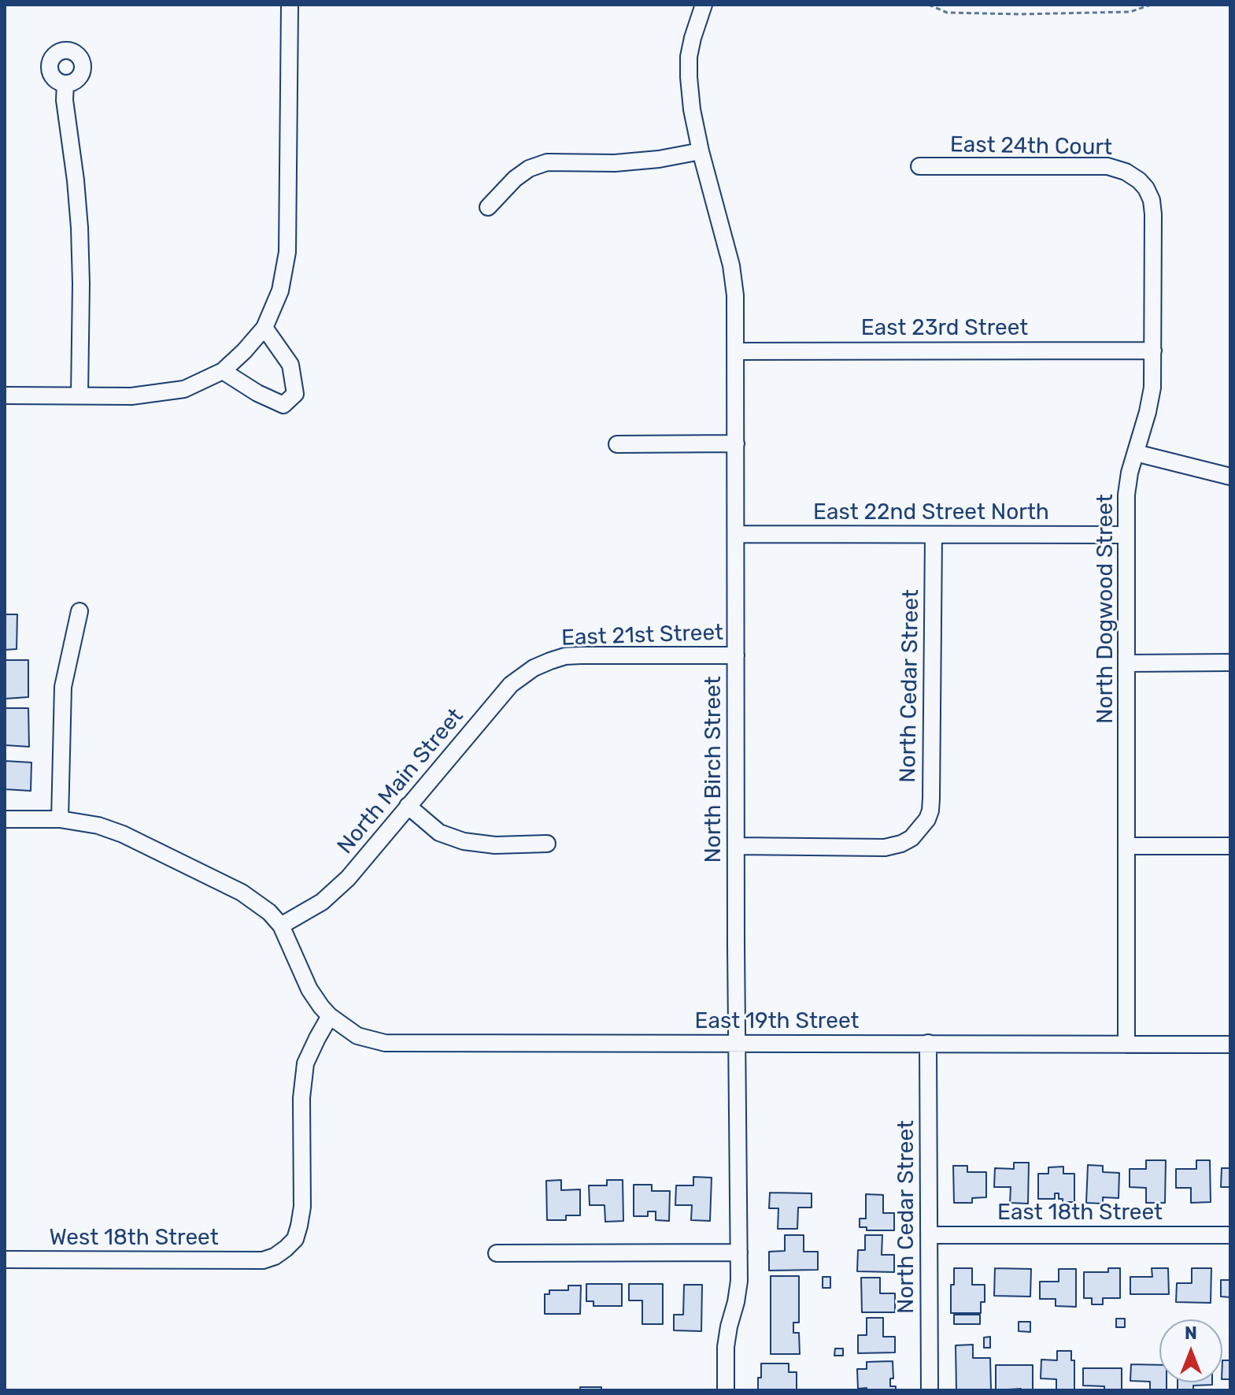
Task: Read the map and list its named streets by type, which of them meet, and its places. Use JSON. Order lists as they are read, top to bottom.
{
  "streets": {
    "street": [
      "East 24th Court",
      "East 23rd Street",
      "East 22nd Street North",
      "North Dogwood Street",
      "East 21st Street",
      "North Cedar Street",
      "North Birch Street",
      "North Main Street",
      "East 19th Street",
      "East 18th Street",
      "West 18th Street"
    ]
  },
  "crossings": [
    ["East 24th Court", "North Dogwood Street"],
    ["East 23rd Street", "North Dogwood Street"],
    ["East 23rd Street", "North Birch Street"],
    ["East 22nd Street North", "North Dogwood Street"],
    ["East 22nd Street North", "North Cedar Street"],
    ["East 22nd Street North", "North Birch Street"],
    ["North Dogwood Street", "East 19th Street"],
    ["East 21st Street", "North Birch Street"],
    ["East 21st Street", "North Main Street"],
    ["North Cedar Street", "North Birch Street"],
    ["North Cedar Street", "East 19th Street"],
    ["North Cedar Street", "East 18th Street"],
    ["North Birch Street", "East 19th Street"],
    ["North Main Street", "East 19th Street"],
    ["East 19th Street", "West 18th Street"]
  ],
  "north": "top"
}
